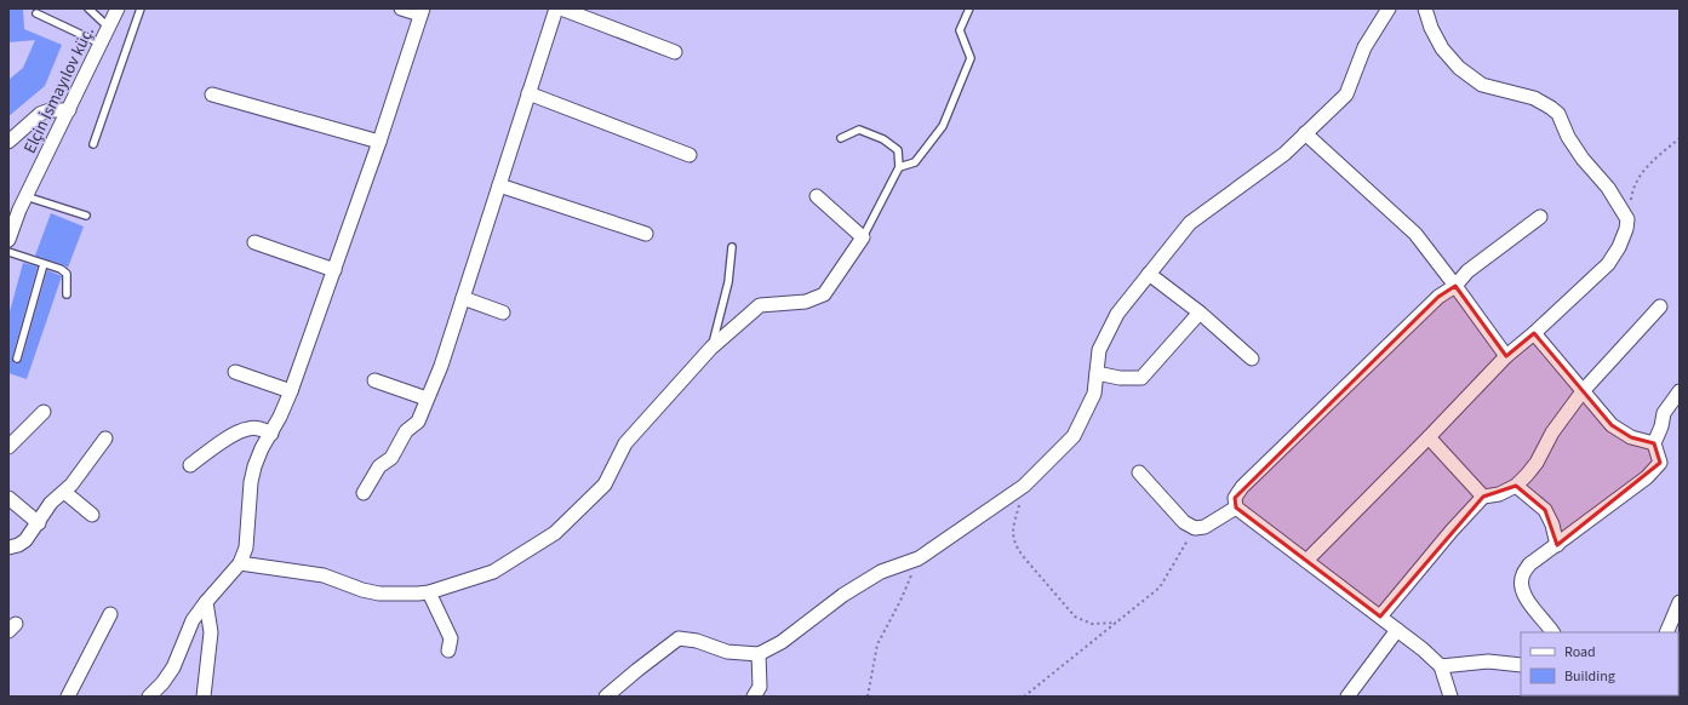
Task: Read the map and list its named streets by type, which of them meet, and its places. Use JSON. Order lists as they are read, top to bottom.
{
  "streets": {
    "street": ["Elçin İsmayılov küç."]
  },
  "legend": ["Road", "Building"]
}
